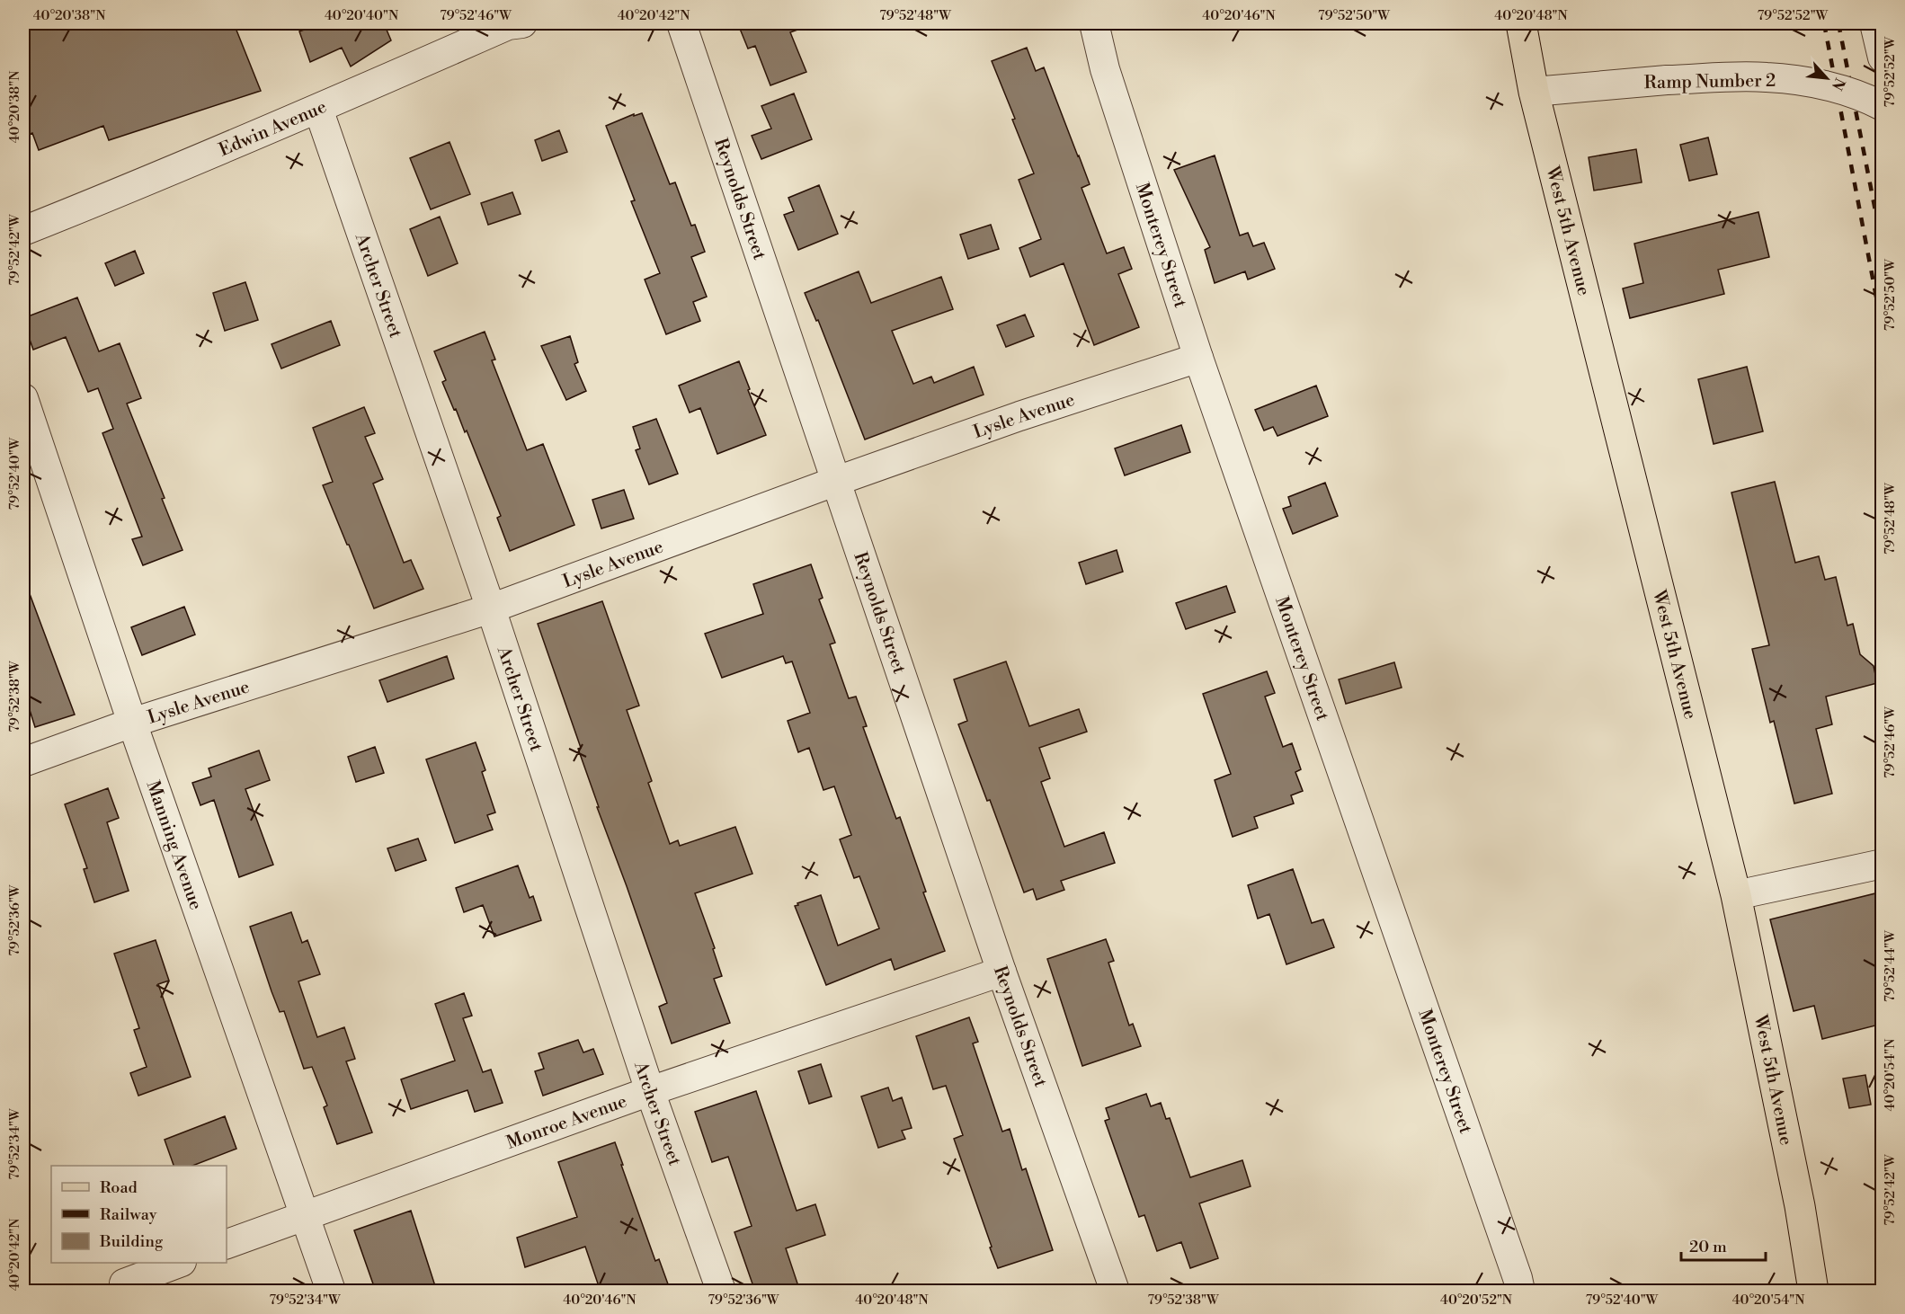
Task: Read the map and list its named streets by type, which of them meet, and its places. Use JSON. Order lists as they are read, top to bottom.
{
  "streets": {
    "main road": ["West 5th Avenue"],
    "street": [
      "Ramp Number 2",
      "Edwin Avenue",
      "Reynolds Street",
      "Monterey Street",
      "Archer Street",
      "Lysle Avenue",
      "Manning Avenue",
      "Monroe Avenue"
    ]
  },
  "crossings": [
    ["Ramp Number 2", "West 5th Avenue"],
    ["Edwin Avenue", "Archer Street"],
    ["Reynolds Street", "Lysle Avenue"],
    ["Reynolds Street", "Monroe Avenue"],
    ["Monterey Street", "Lysle Avenue"],
    ["Archer Street", "Lysle Avenue"],
    ["Archer Street", "Monroe Avenue"],
    ["Lysle Avenue", "Manning Avenue"],
    ["Manning Avenue", "Monroe Avenue"]
  ],
  "legend": ["Road", "Railway", "Building"],
  "scale_bar": "20 m",
  "north": "bottom right",
  "coordinates": [
    "40°20'38\"N",
    "40°20'40\"N",
    "79°52'46\"W",
    "40°20'42\"N",
    "79°52'48\"W",
    "40°20'46\"N",
    "79°52'50\"W",
    "40°20'48\"N",
    "79°52'52\"W",
    "79°52'42\"W",
    "79°52'40\"W",
    "79°52'38\"W",
    "79°52'36\"W",
    "79°52'44\"W",
    "40°20'54\"N",
    "79°52'34\"W",
    "40°20'52\"N"
  ]
}
